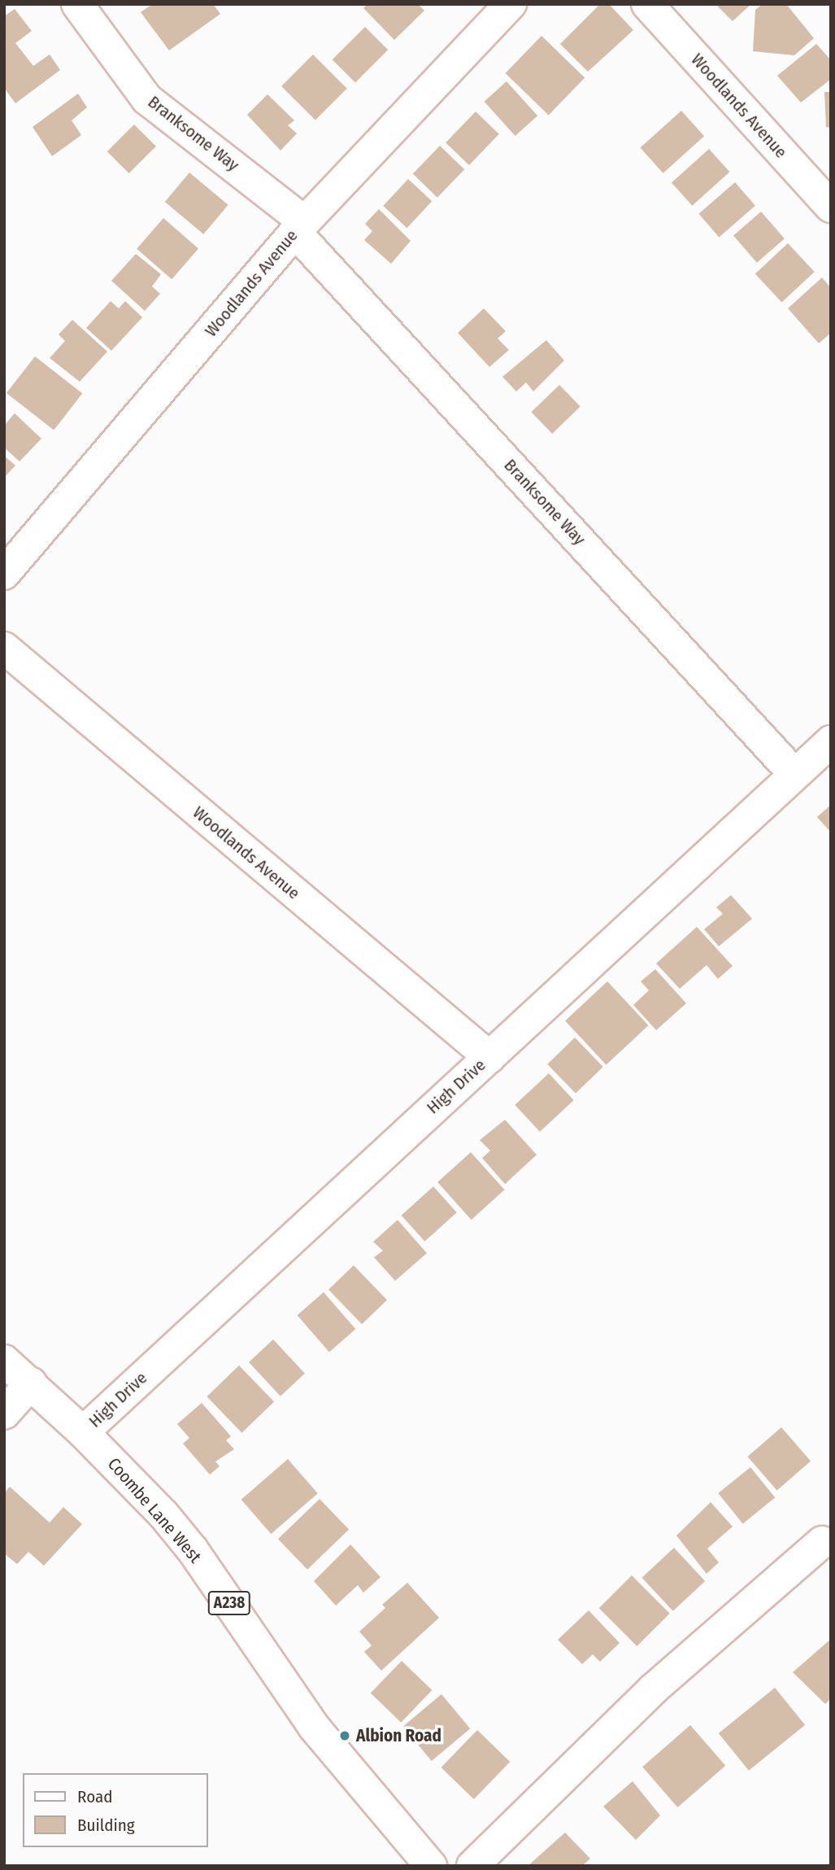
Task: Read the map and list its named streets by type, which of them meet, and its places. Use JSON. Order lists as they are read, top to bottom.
{
  "streets": {
    "street": [
      "Woodlands Avenue",
      "Branksome Way",
      "High Drive",
      "Coombe Lane West",
      "A238"
    ]
  },
  "crossings": [
    ["Woodlands Avenue", "Branksome Way"],
    ["Woodlands Avenue", "High Drive"],
    ["Branksome Way", "High Drive"],
    ["High Drive", "Coombe Lane West"]
  ],
  "places": ["Albion Road"],
  "legend": ["Road", "Building"]
}
